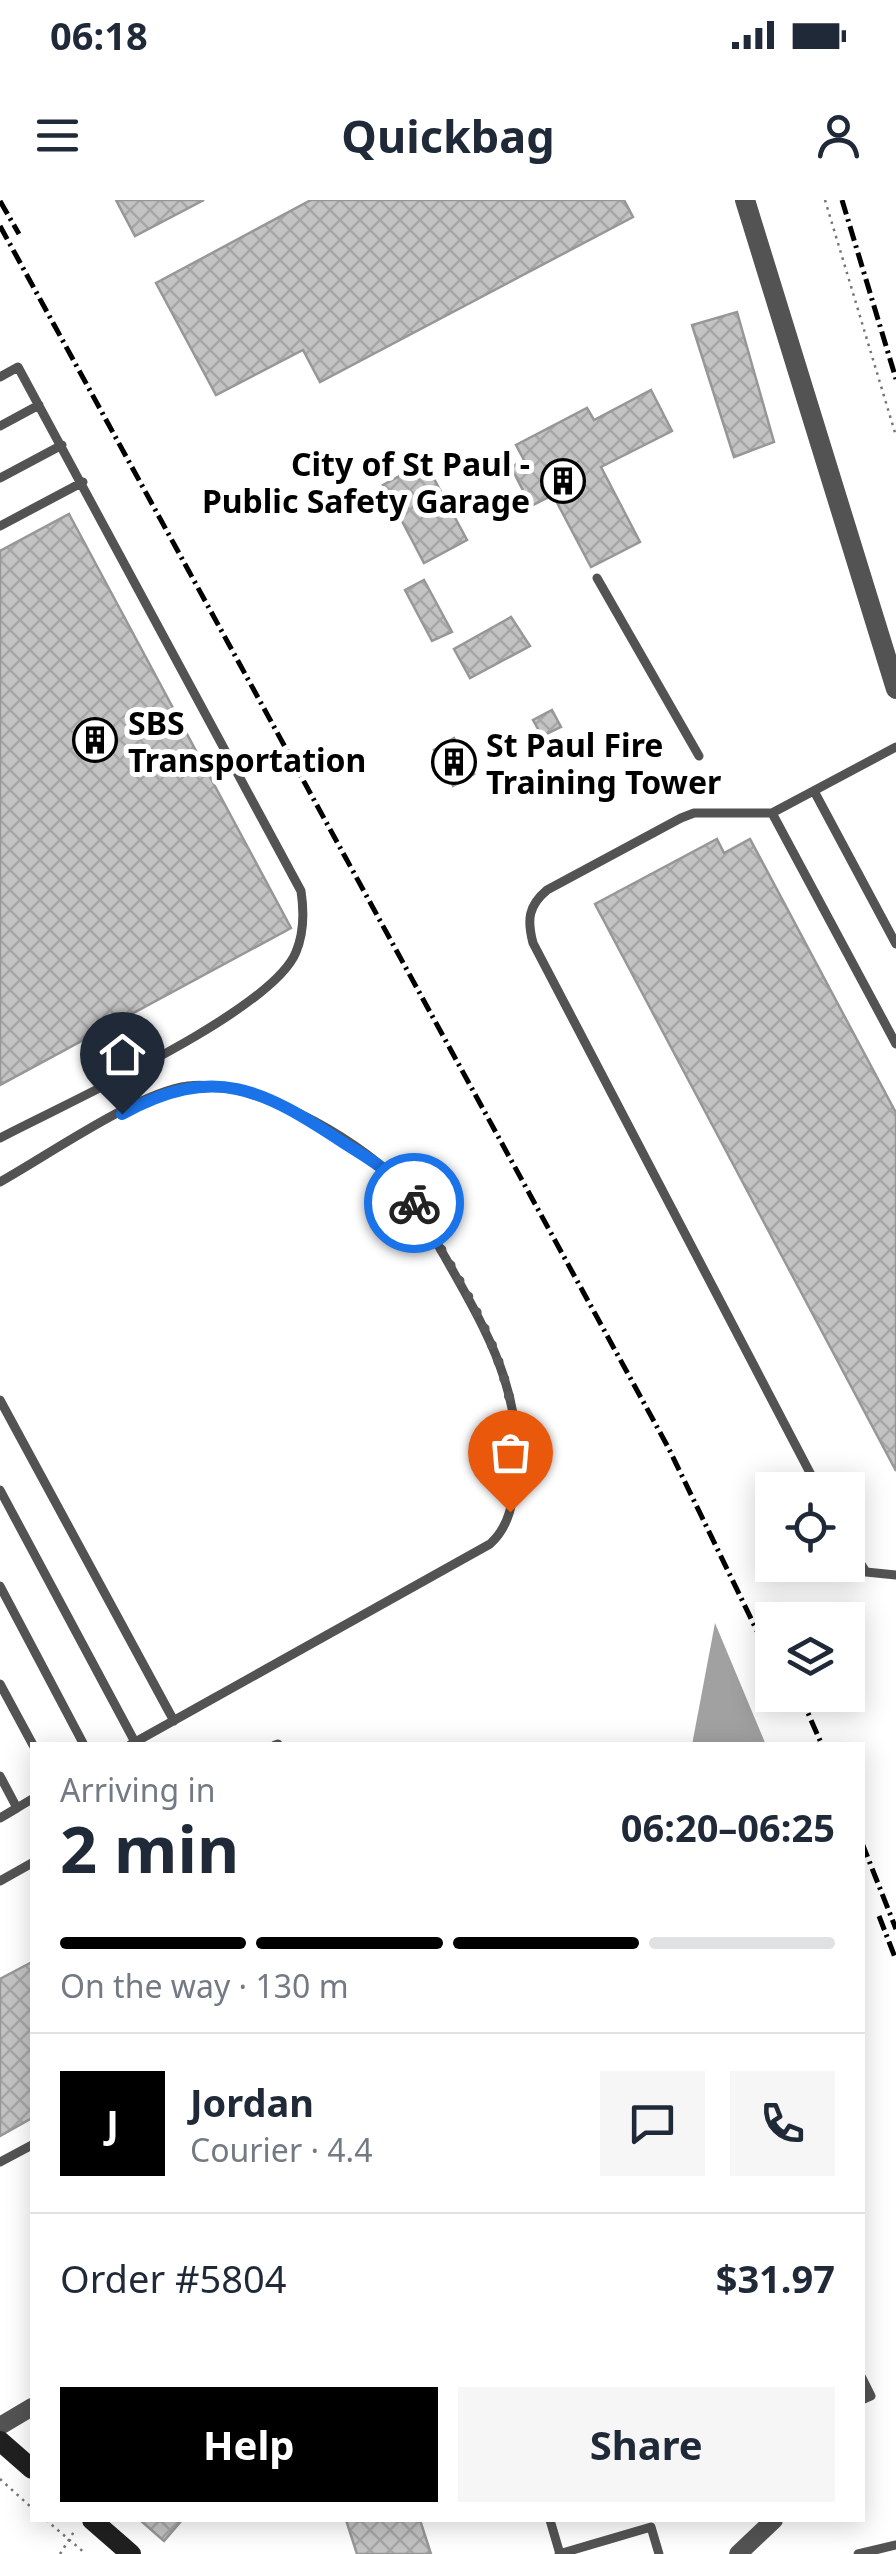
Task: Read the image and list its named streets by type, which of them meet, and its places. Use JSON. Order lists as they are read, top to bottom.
{
  "places": {
    "building": ["City of St Paul - Public Safety Garage", "SBS Transportation", "St Paul Fire Training Tower"]
  },
  "page": {
    "status": "06:18",
    "header": "Quickbag",
    "heading": ["2 min", "Arriving in", "06:20–06:25"],
    "panel": [
      "Jordan",
      "Courier · 4.4",
      "Order #5804",
      "$31.97"
    ],
    "bar": "On the way · 130 m",
    "round": "J",
    "buttons": ["Help", "Share"]
  }
}
